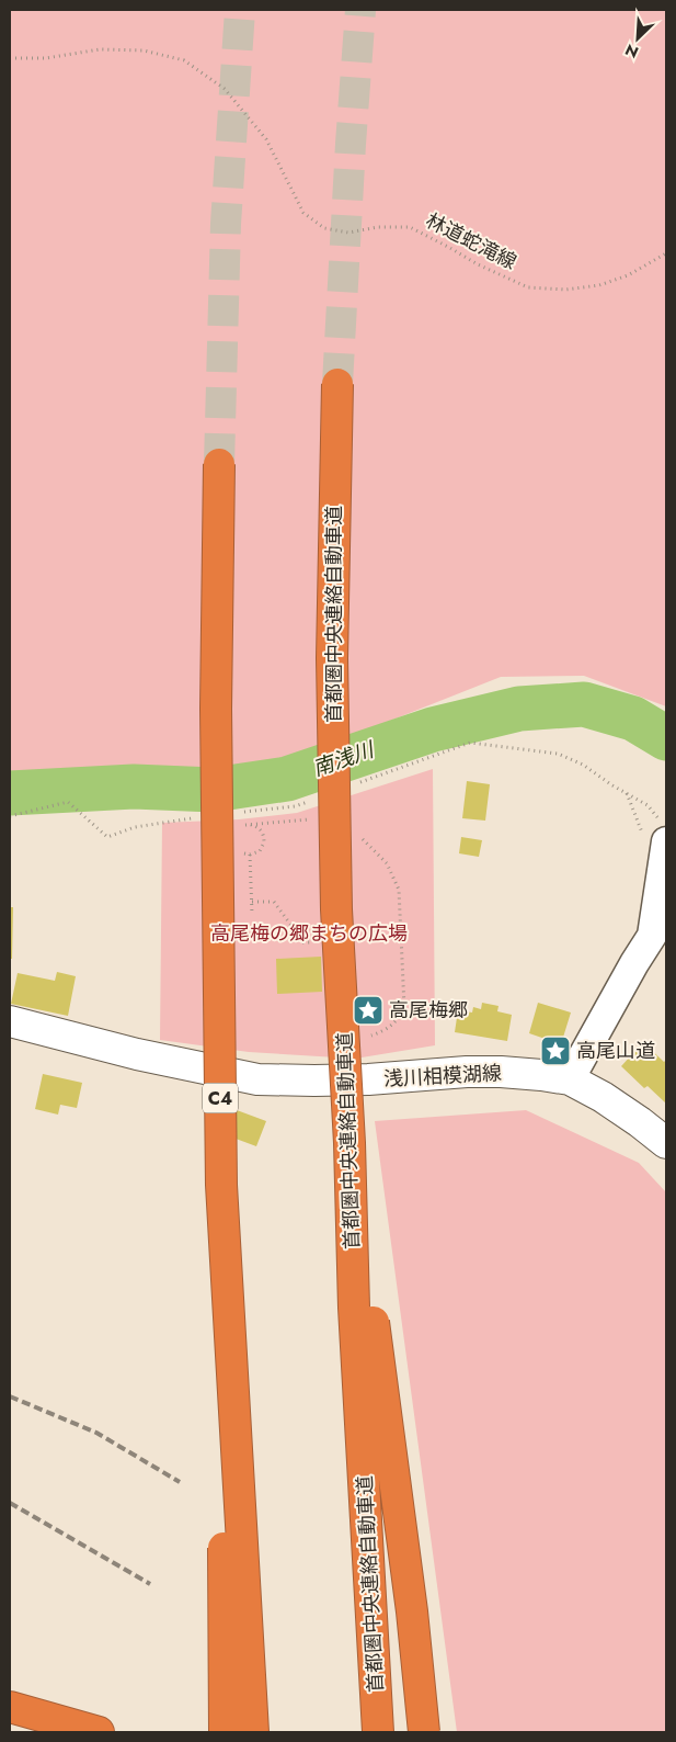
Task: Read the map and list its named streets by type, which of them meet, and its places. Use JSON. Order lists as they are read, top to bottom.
{
  "streets": {
    "highway": ["首都圏中央連絡自動車道", "C4"],
    "main road": ["浅川相模湖線"],
    "path": ["林道蛇滝線"]
  },
  "water": ["南浅川"],
  "parks": ["高尾梅の郷まちの広場"],
  "places": {
    "place": ["高尾梅郷", "高尾山道"]
  },
  "north": "bottom left"
}
